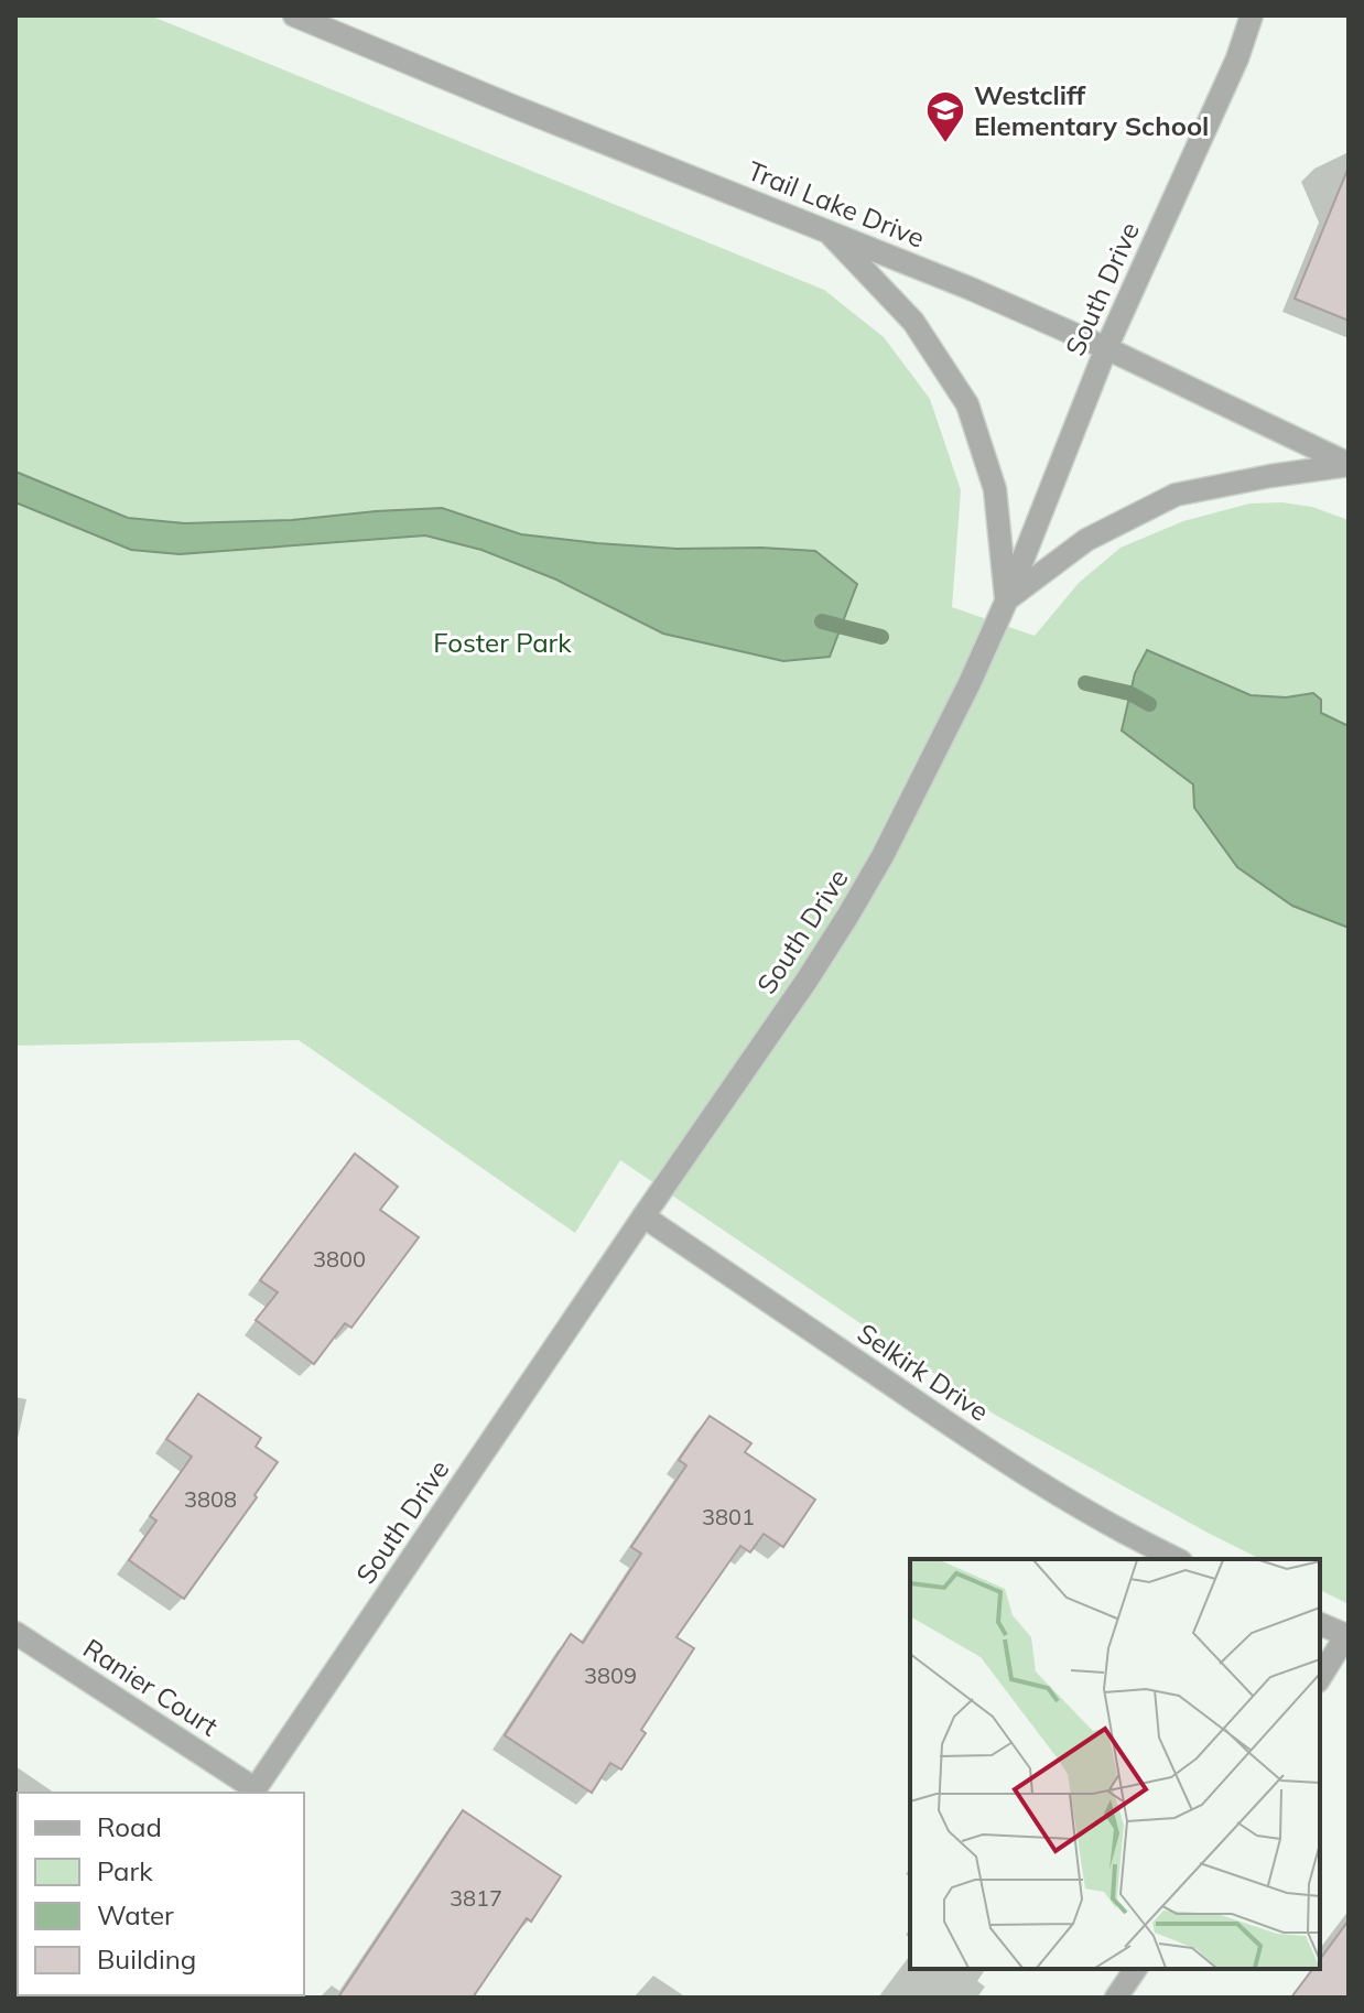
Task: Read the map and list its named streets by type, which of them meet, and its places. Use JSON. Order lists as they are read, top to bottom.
{
  "streets": {
    "street": [
      "Trail Lake Drive",
      "South Drive",
      "Selkirk Drive",
      "Ranier Court"
    ]
  },
  "crossings": [
    ["Trail Lake Drive", "South Drive"],
    ["South Drive", "Selkirk Drive"],
    ["South Drive", "Ranier Court"]
  ],
  "parks": ["Foster Park"],
  "places": {
    "school or university": ["Westcliff Elementary School"]
  },
  "house_numbers": [
    "3800",
    "3808",
    "3801",
    "3809",
    "3817"
  ],
  "legend": [
    "Road",
    "Park",
    "Water",
    "Building"
  ]
}
